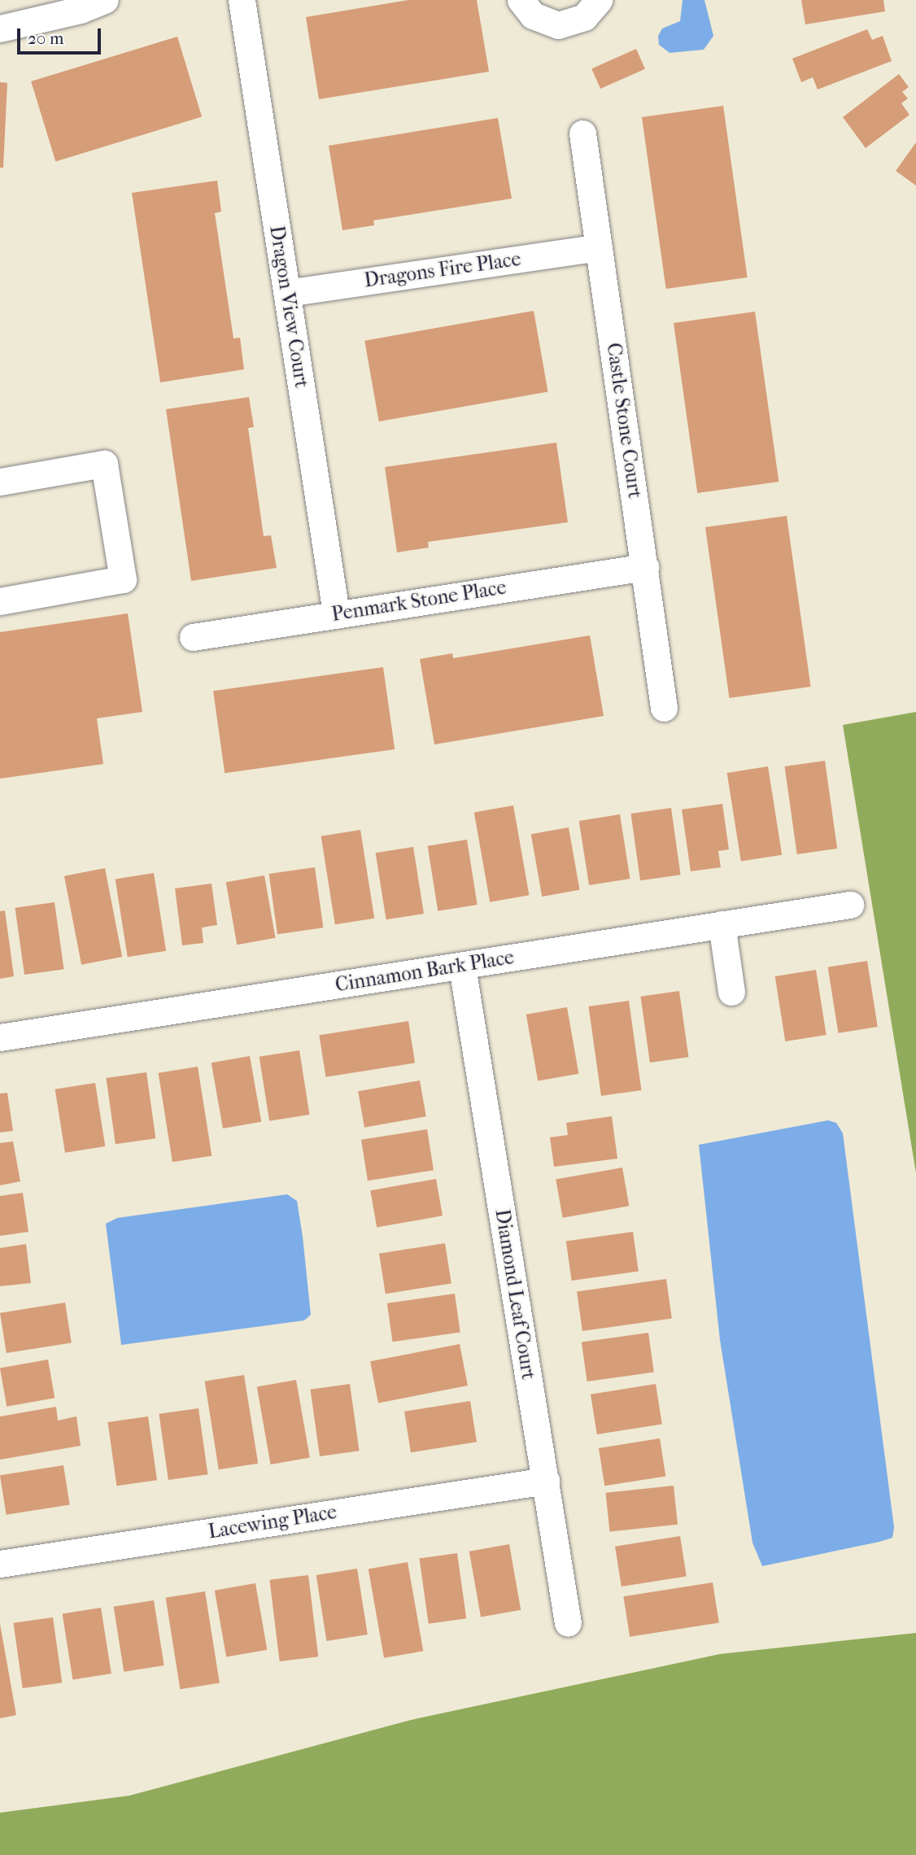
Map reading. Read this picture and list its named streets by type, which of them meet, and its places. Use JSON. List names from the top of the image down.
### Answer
{
  "streets": {
    "street": [
      "Dragons Fire Place",
      "Dragon View Court",
      "Castle Stone Court",
      "Penmark Stone Place",
      "Cinnamon Bark Place",
      "Diamond Leaf Court",
      "Lacewing Place"
    ]
  },
  "crossings": [
    ["Dragons Fire Place", "Dragon View Court"],
    ["Dragons Fire Place", "Castle Stone Court"],
    ["Dragon View Court", "Penmark Stone Place"],
    ["Castle Stone Court", "Penmark Stone Place"],
    ["Cinnamon Bark Place", "Diamond Leaf Court"],
    ["Diamond Leaf Court", "Lacewing Place"]
  ],
  "scale_bar": "20 m"
}
